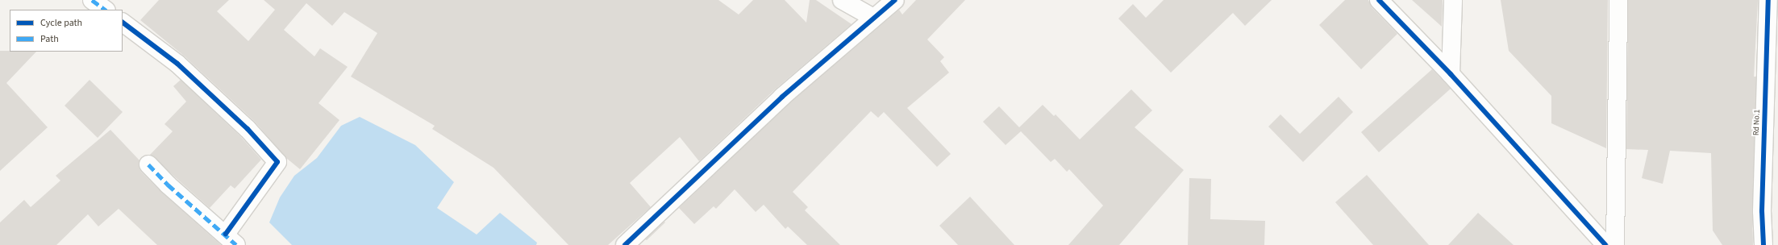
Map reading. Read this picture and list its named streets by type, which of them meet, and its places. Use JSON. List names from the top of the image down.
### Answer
{
  "streets": {
    "street": ["Rd No.1"]
  },
  "legend": ["Cycle path", "Path"]
}
